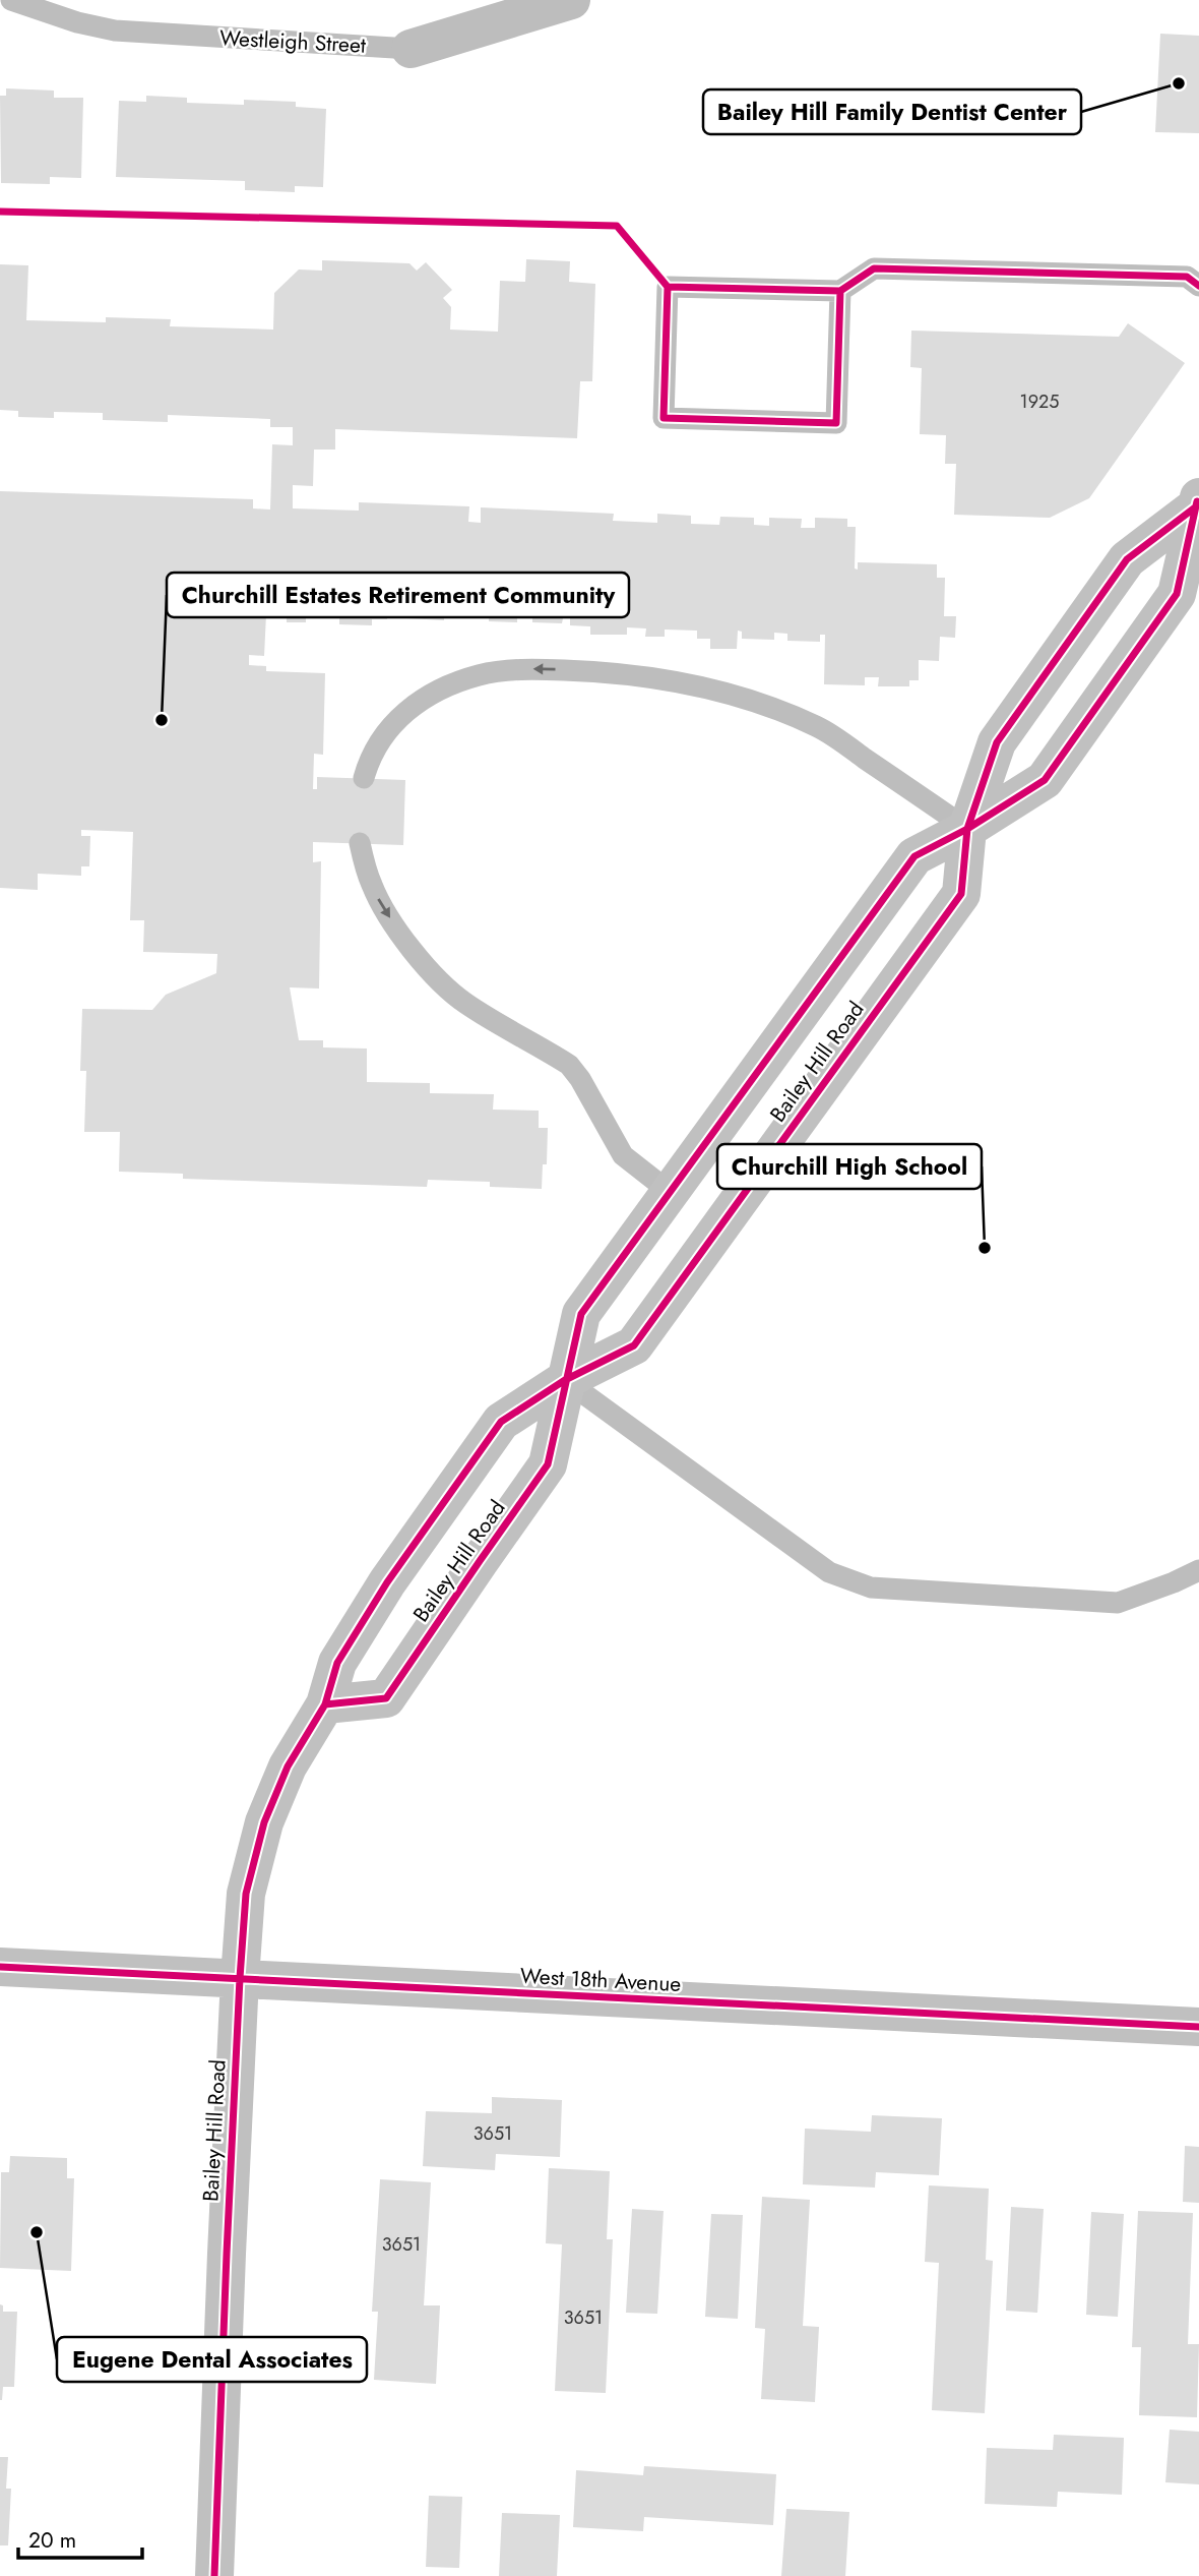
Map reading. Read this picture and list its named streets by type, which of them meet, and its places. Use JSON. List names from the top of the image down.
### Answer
{
  "streets": {
    "main road": ["Bailey Hill Road", "West 18th Avenue"],
    "street": ["Westleigh Street"]
  },
  "crossings": [
    ["Bailey Hill Road", "West 18th Avenue"]
  ],
  "places": [
    "Bailey Hill Family Dentist Center",
    "Churchill Estates Retirement Community",
    "Churchill High School",
    "Eugene Dental Associates"
  ],
  "house_numbers": [
    "1925",
    "3651",
    "3651",
    "3651"
  ],
  "scale_bar": "20 m"
}
